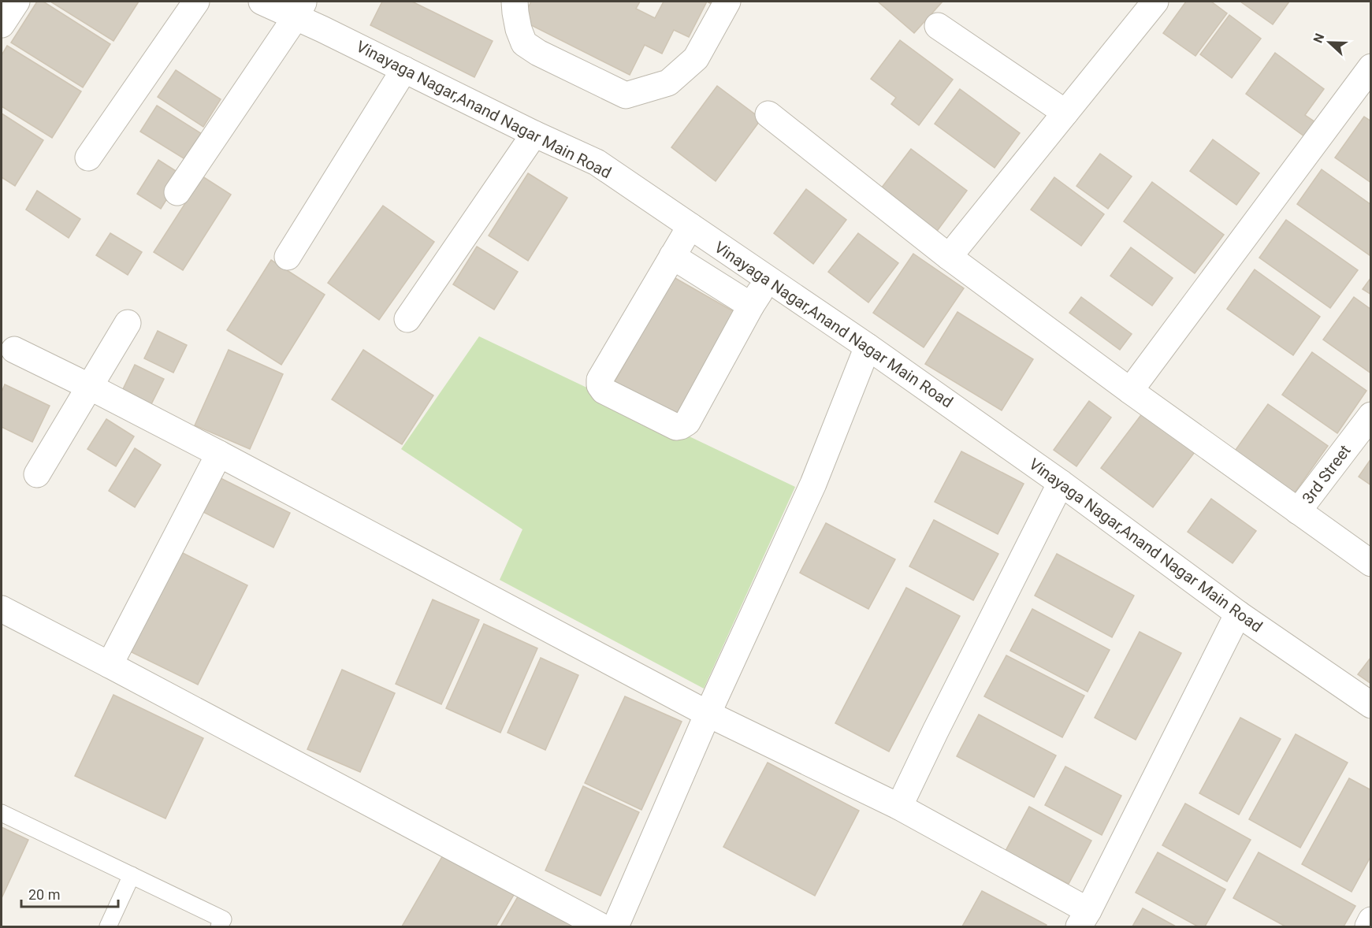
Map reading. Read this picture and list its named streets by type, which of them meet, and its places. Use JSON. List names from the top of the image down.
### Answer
{
  "streets": {
    "street": ["Vinayaga Nagar,Anand Nagar Main Road", "3rd Street"]
  },
  "scale_bar": "20 m",
  "north": "left"
}
